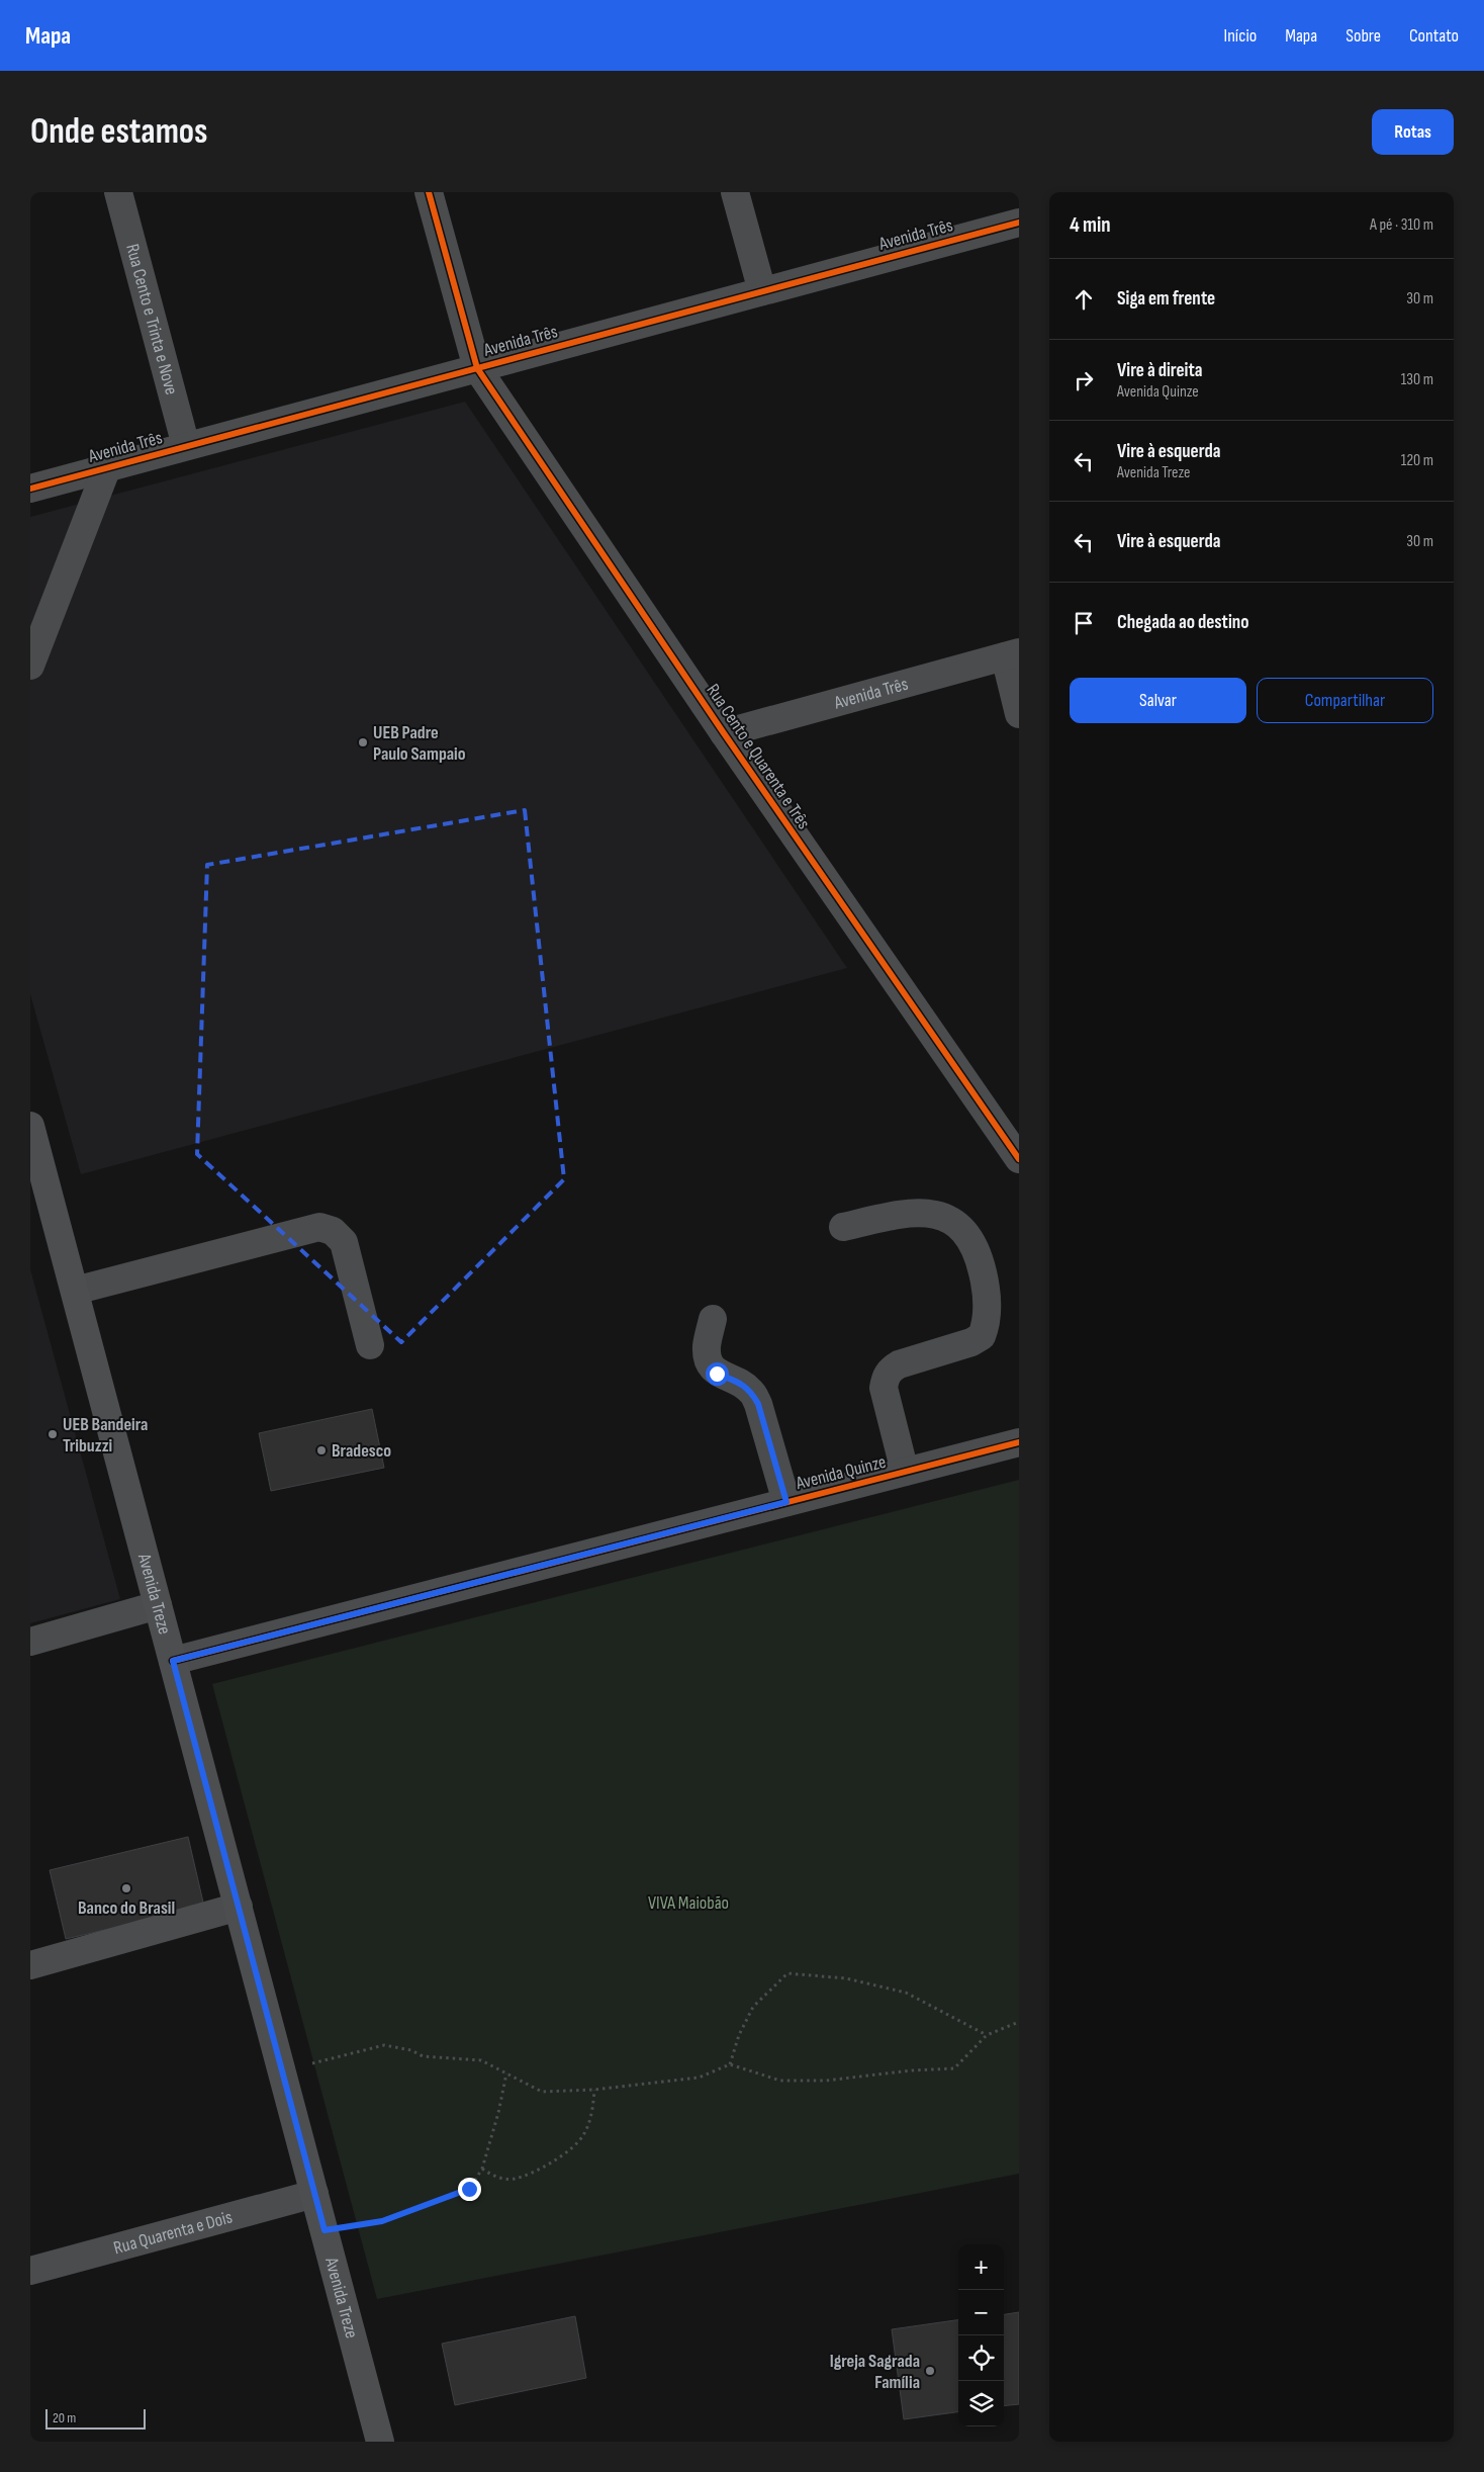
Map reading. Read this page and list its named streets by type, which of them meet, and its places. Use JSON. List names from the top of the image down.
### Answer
{
  "streets": {
    "main road": ["Avenida Treze"],
    "street": [
      "Avenida Três",
      "Rua Cento e Trinta e Nove",
      "Rua Cento e Quarenta e Três",
      "Avenida Quinze",
      "Rua Quarenta e Dois"
    ]
  },
  "crossings": [
    ["Avenida Três", "Rua Cento e Trinta e Nove"],
    ["Avenida Três", "Rua Cento e Quarenta e Três"],
    ["Avenida Quinze", "Avenida Treze"],
    ["Avenida Treze", "Rua Quarenta e Dois"]
  ],
  "parks": ["VIVA Maiobão"],
  "places": [
    "UEB Padre Paulo Sampaio",
    "UEB Bandeira Tribuzzi",
    "Bradesco",
    "Banco do Brasil",
    "Igreja Sagrada Família"
  ],
  "scale_bar": "20 m",
  "page": {
    "header": "Mapa",
    "nav": [
      "Início",
      "Mapa",
      "Sobre",
      "Contato"
    ],
    "buttons": [
      "Rotas",
      ["Salvar", "Compartilhar"]
    ],
    "title": "Onde estamos",
    "heading": ["4 min", "A pé · 310 m"],
    "list": [
      ["Siga em frente", "30 m"],
      ["Vire à direita", "Avenida Quinze", "130 m"],
      ["Vire à esquerda", "Avenida Treze", "120 m"],
      ["Vire à esquerda", "30 m"],
      "Chegada ao destino"
    ],
    "map_buttons": ["+", "−"],
    "scale": "20 m"
  }
}
